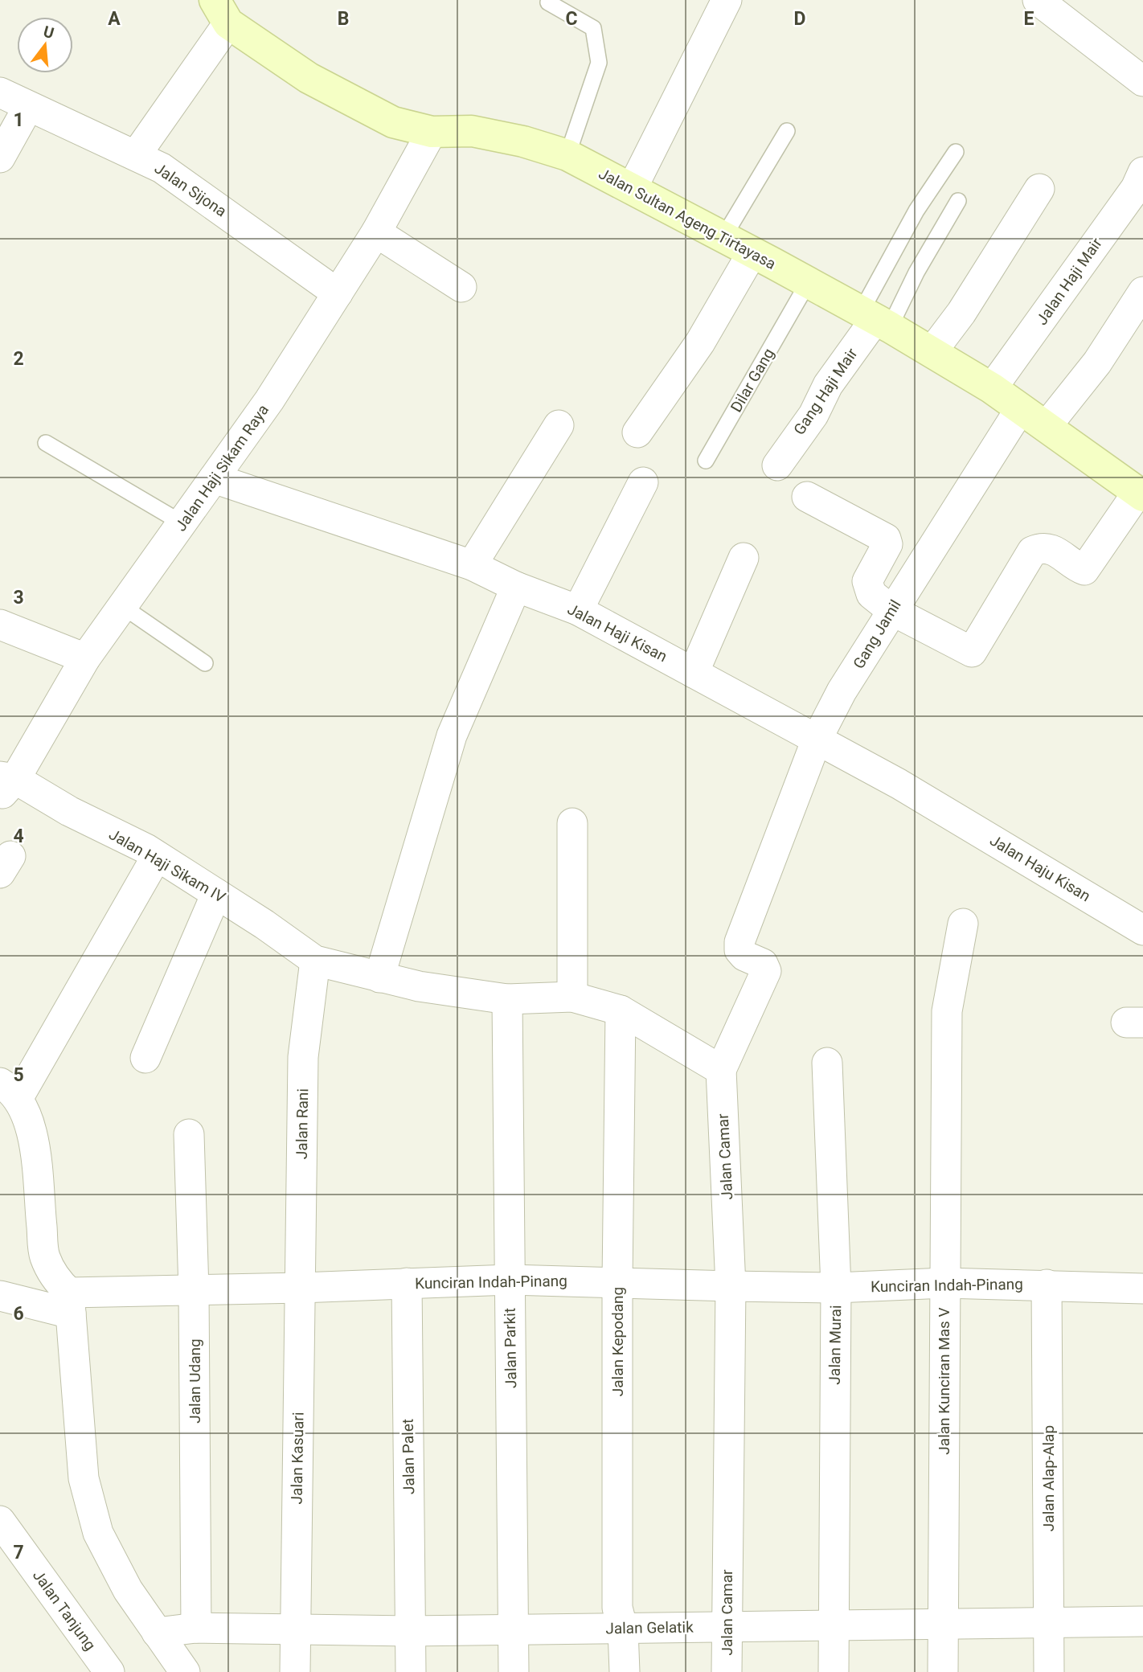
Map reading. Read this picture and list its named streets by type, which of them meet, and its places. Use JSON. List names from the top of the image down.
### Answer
{
  "streets": {
    "main road": ["Jalan Sultan Ageng Tirtayasa"],
    "street": [
      "Jalan Sijona",
      "Jalan Haji Mair",
      "Gang Haji Mair",
      "Jalan Haji Sikam Raya",
      "Jalan Haji Kisan",
      "Gang Jamil",
      "Jalan Haji Sikam IV",
      "Jalan Haju Kisan",
      "Jalan Rani",
      "Jalan Camar",
      "Kunciran Indah-Pinang",
      "Jalan Kepodang",
      "Jalan Murai",
      "Jalan Parkit",
      "Jalan Udang",
      "Jalan Kunciran Mas V",
      "Jalan Palet",
      "Jalan Kasuari",
      "Jalan Alap-Alap",
      "Jalan Tanjung",
      "Jalan Gelatik"
    ],
    "lane": ["Dilar Gang"]
  },
  "crossings": [
    ["Jalan Sijona", "Jalan Haji Sikam Raya"],
    ["Jalan Sultan Ageng Tirtayasa", "Jalan Haji Mair"],
    ["Jalan Sultan Ageng Tirtayasa", "Dilar Gang"],
    ["Jalan Sultan Ageng Tirtayasa", "Gang Haji Mair"],
    ["Jalan Sultan Ageng Tirtayasa", "Jalan Haji Sikam Raya"],
    ["Jalan Sultan Ageng Tirtayasa", "Gang Jamil"],
    ["Jalan Haji Sikam Raya", "Jalan Haji Kisan"],
    ["Jalan Haji Sikam Raya", "Jalan Haji Sikam IV"],
    ["Jalan Haji Kisan", "Gang Jamil"],
    ["Jalan Haji Kisan", "Jalan Haju Kisan"],
    ["Gang Jamil", "Jalan Camar"],
    ["Jalan Haji Sikam IV", "Jalan Rani"],
    ["Jalan Rani", "Kunciran Indah-Pinang"],
    ["Jalan Rani", "Jalan Kasuari"],
    ["Jalan Camar", "Kunciran Indah-Pinang"],
    ["Jalan Camar", "Jalan Gelatik"],
    ["Kunciran Indah-Pinang", "Jalan Kepodang"],
    ["Kunciran Indah-Pinang", "Jalan Murai"],
    ["Kunciran Indah-Pinang", "Jalan Parkit"],
    ["Kunciran Indah-Pinang", "Jalan Udang"],
    ["Kunciran Indah-Pinang", "Jalan Kunciran Mas V"],
    ["Kunciran Indah-Pinang", "Jalan Palet"],
    ["Kunciran Indah-Pinang", "Jalan Kasuari"],
    ["Kunciran Indah-Pinang", "Jalan Alap-Alap"],
    ["Jalan Kepodang", "Jalan Gelatik"],
    ["Jalan Murai", "Jalan Gelatik"],
    ["Jalan Parkit", "Jalan Gelatik"],
    ["Jalan Udang", "Jalan Gelatik"],
    ["Jalan Kunciran Mas V", "Jalan Gelatik"],
    ["Jalan Palet", "Jalan Gelatik"],
    ["Jalan Kasuari", "Jalan Gelatik"],
    ["Jalan Alap-Alap", "Jalan Gelatik"]
  ],
  "north": "top",
  "grid": {
    "columns": [
      "A",
      "B",
      "C",
      "D",
      "E"
    ],
    "rows": [
      "1",
      "2",
      "3",
      "4",
      "5",
      "6",
      "7"
    ]
  }
}
